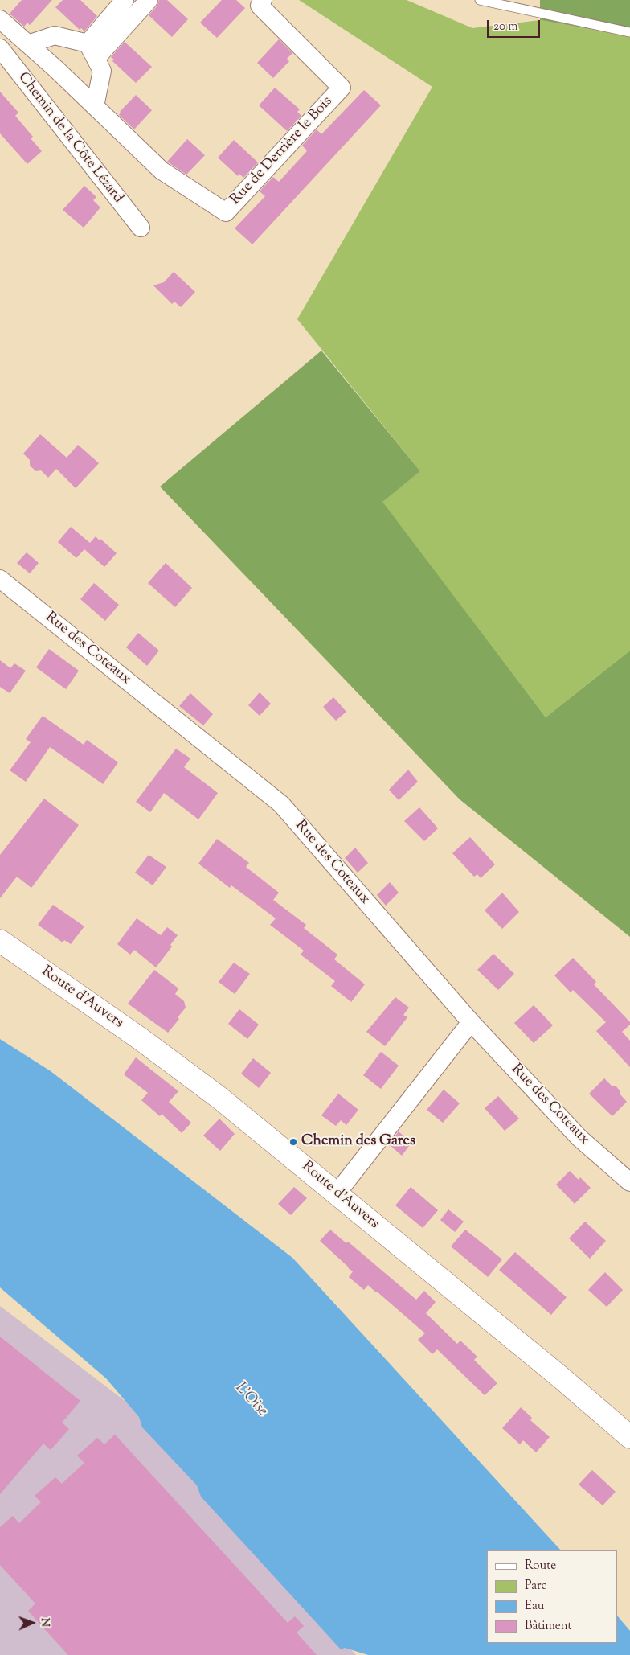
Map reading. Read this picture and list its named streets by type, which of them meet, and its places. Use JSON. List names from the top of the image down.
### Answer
{
  "streets": {
    "main road": ["Route d'Auvers"],
    "street": ["Chemin de la Côte Lézard", "Rue de Derrière le Bois", "Rue des Coteaux"]
  },
  "water": ["L'Oise"],
  "places": ["Chemin des Gares"],
  "legend": [
    "Route",
    "Parc",
    "Eau",
    "Bâtiment"
  ],
  "scale_bar": "20 m",
  "north": "right"
}
